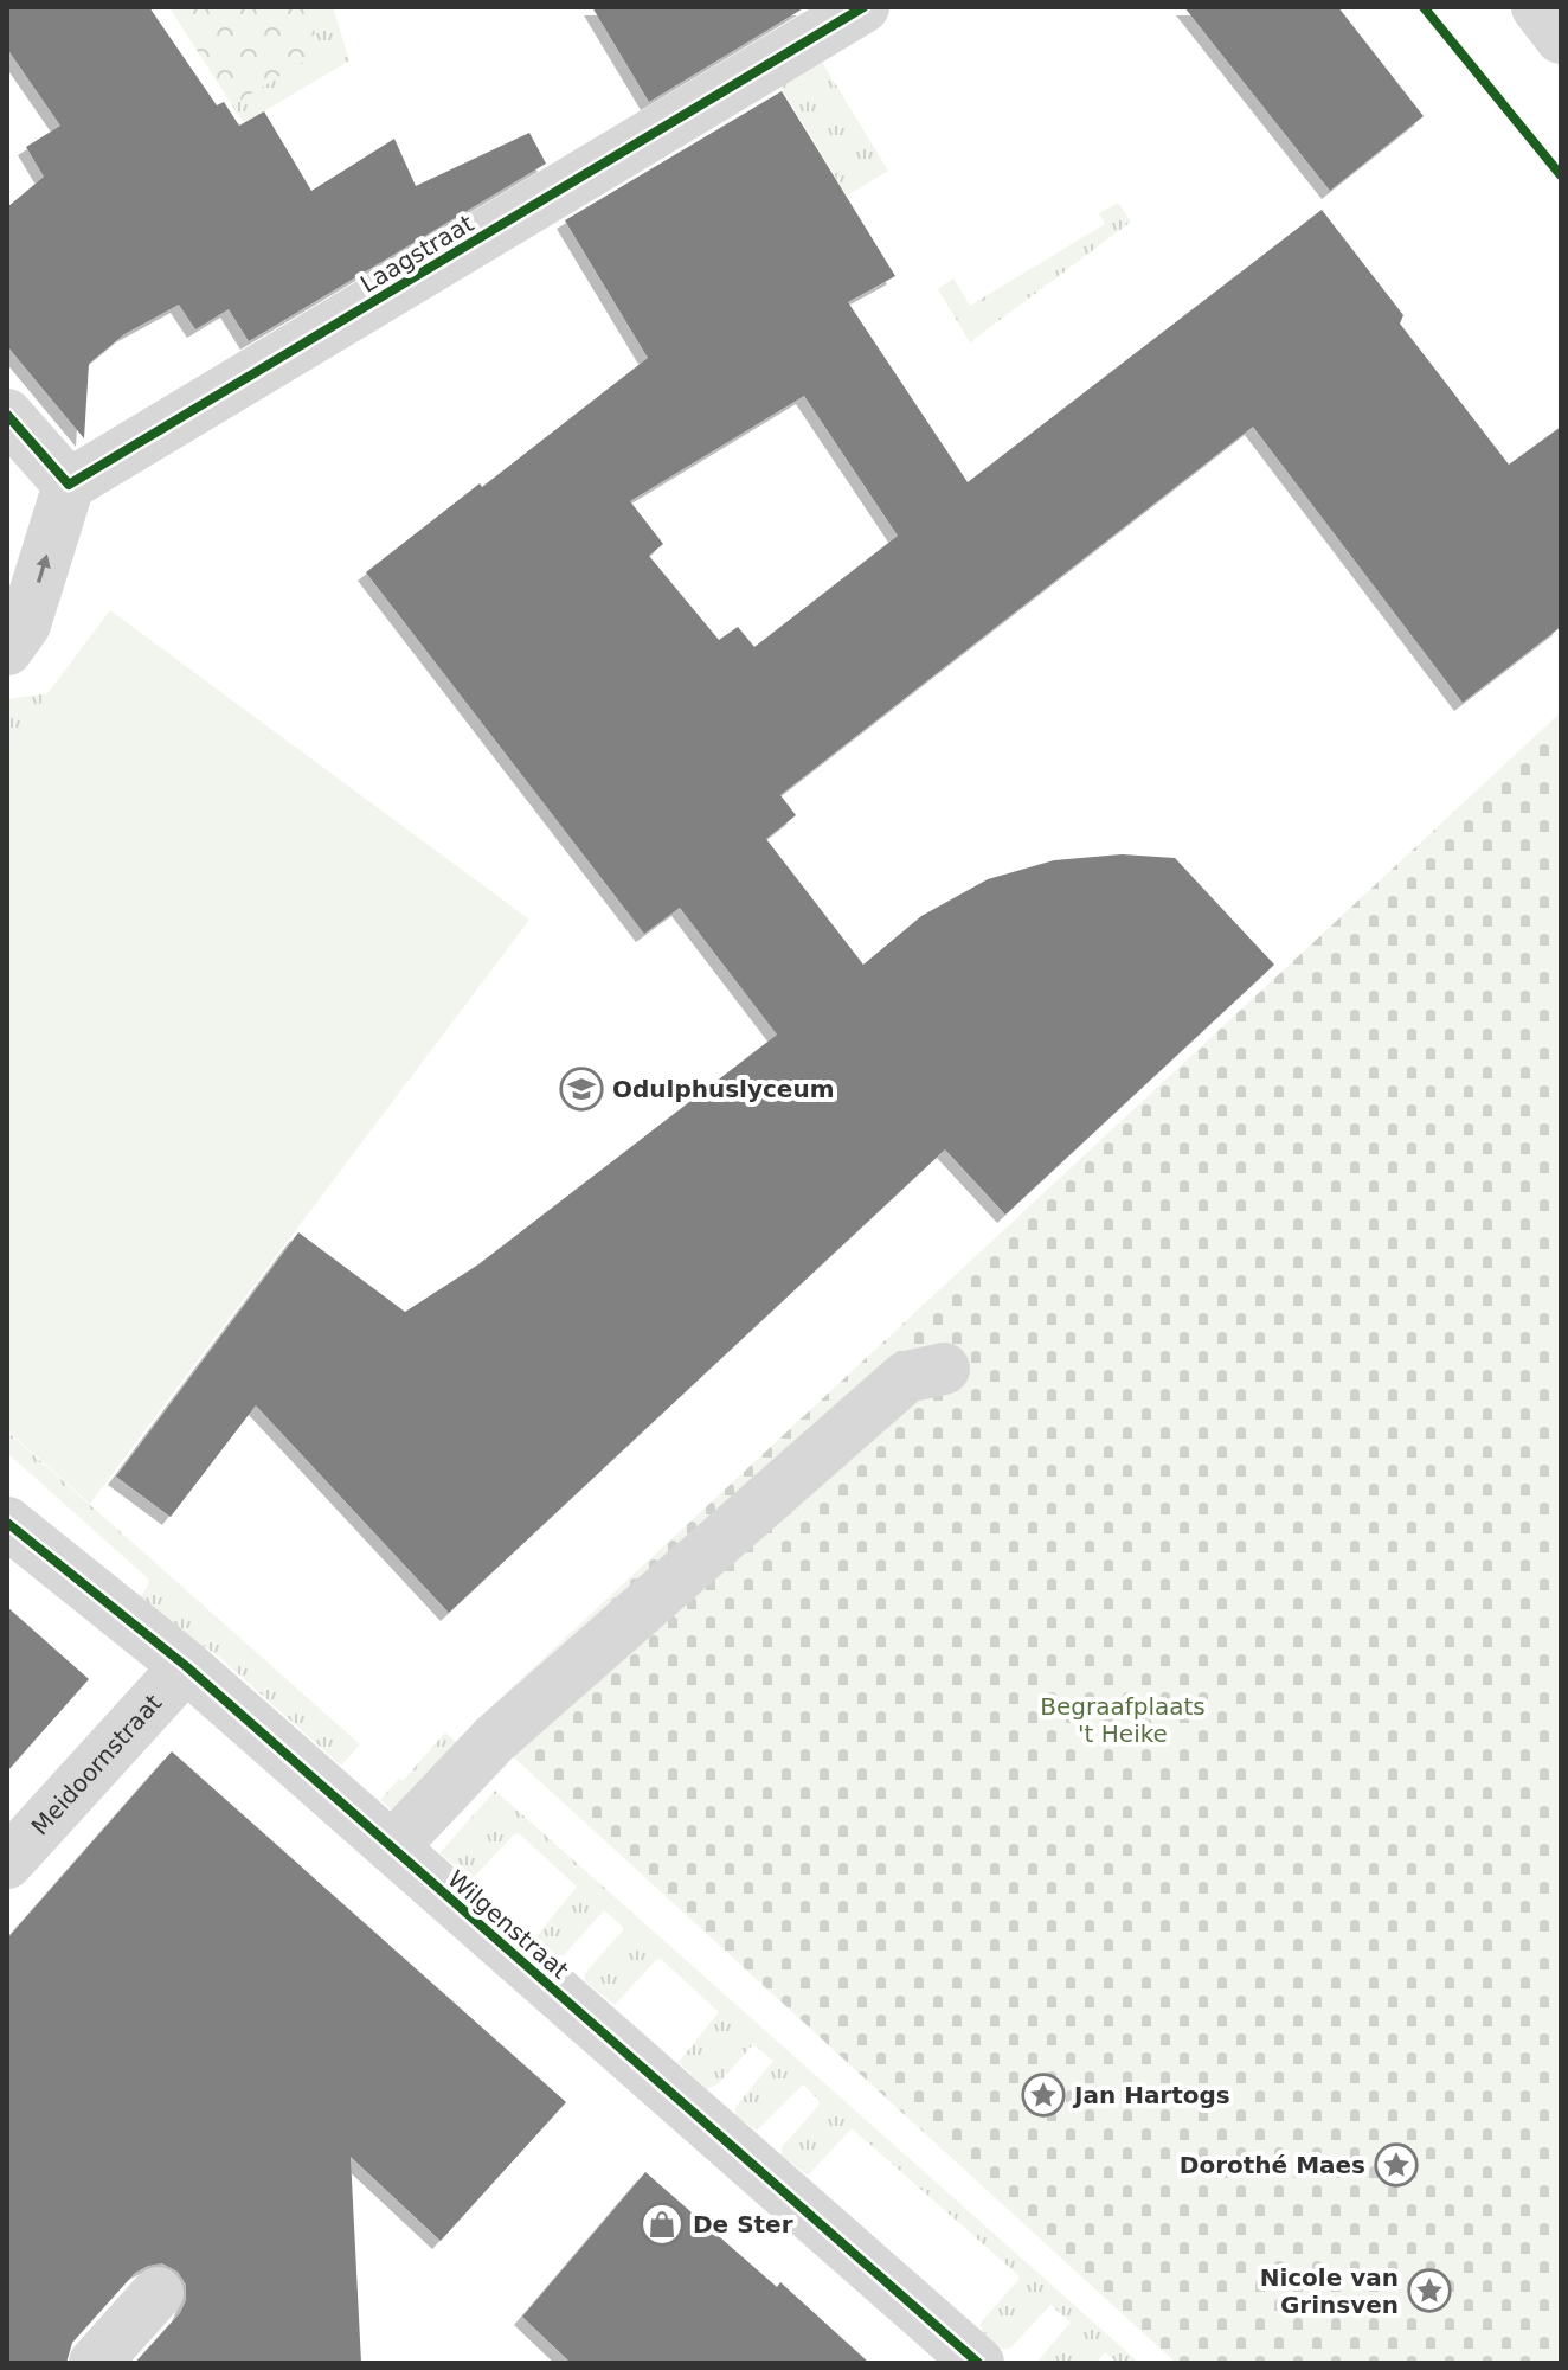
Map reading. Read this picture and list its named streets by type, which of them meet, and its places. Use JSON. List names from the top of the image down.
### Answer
{
  "streets": {
    "street": ["Laagstraat", "Meidoornstraat", "Wilgenstraat"]
  },
  "crossings": [
    ["Meidoornstraat", "Wilgenstraat"]
  ],
  "parks": ["Begraafplaats 't Heike"],
  "places": {
    "school or university": ["Odulphuslyceum"],
    "place": ["Jan Hartogs", "Dorothé Maes", "Nicole van Grinsven"],
    "shop": ["De Ster"]
  }
}
